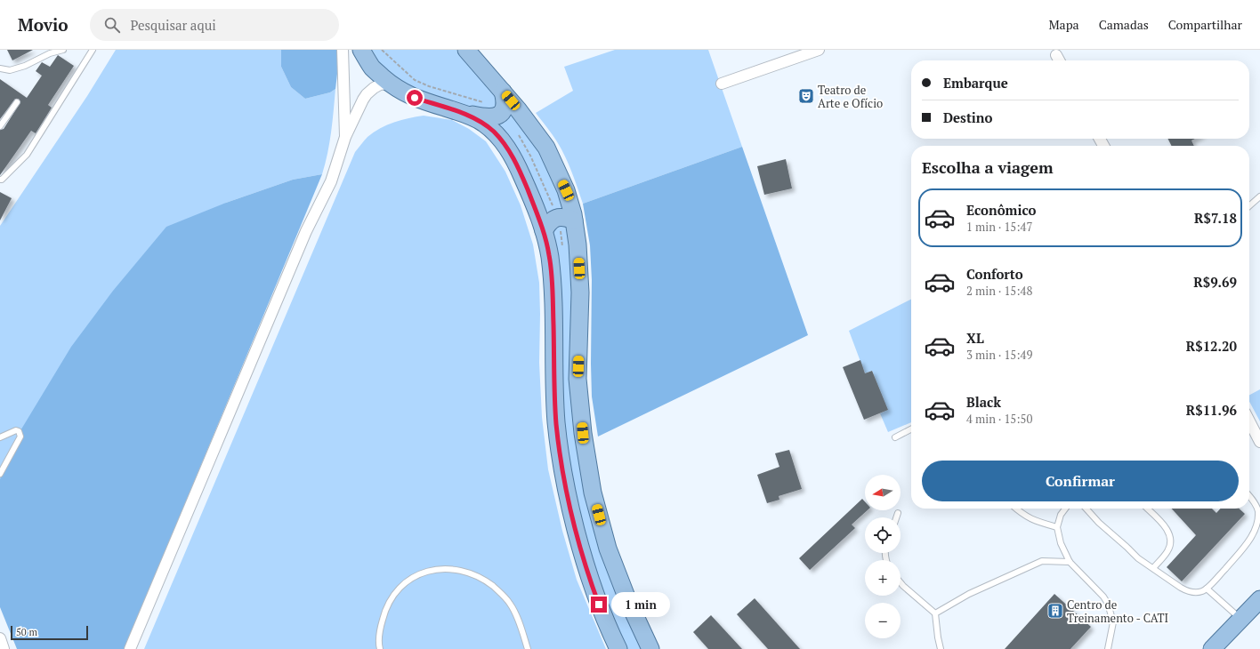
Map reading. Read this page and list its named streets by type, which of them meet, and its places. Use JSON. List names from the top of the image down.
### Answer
{
  "places": {
    "theatre": ["Teatro de Arte e Ofício"],
    "building": ["Centro de Treinamento - CATI"]
  },
  "scale_bar": "50 m",
  "north": "left",
  "page": {
    "header": "Movio",
    "search": "Pesquisar aqui",
    "nav": ["Mapa", "Camadas", "Compartilhar"],
    "banner": ["Embarque", "Destino"],
    "heading": "Escolha a viagem",
    "list": [
      {
        "name": "Econômico",
        "note": "1 min · 15:47",
        "value": "R$7.18"
      },
      {
        "name": "Conforto",
        "note": "2 min · 15:48",
        "value": "R$9.69"
      },
      {
        "name": "XL",
        "note": "3 min · 15:49",
        "value": "R$12.20"
      },
      {
        "name": "Black",
        "note": "4 min · 15:50",
        "value": "R$11.96"
      }
    ],
    "buttons": "Confirmar",
    "map_buttons": ["+", "−"],
    "bubble": "1 min",
    "scale": "50 m"
  }
}
